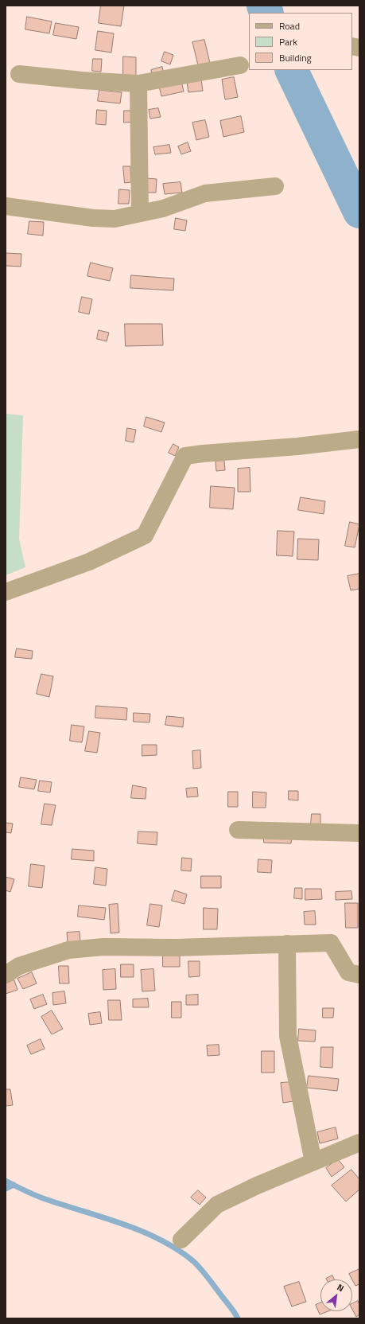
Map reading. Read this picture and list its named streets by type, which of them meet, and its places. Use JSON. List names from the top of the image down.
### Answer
{
  "legend": ["Road", "Park", "Building"],
  "north": "top right"
}
